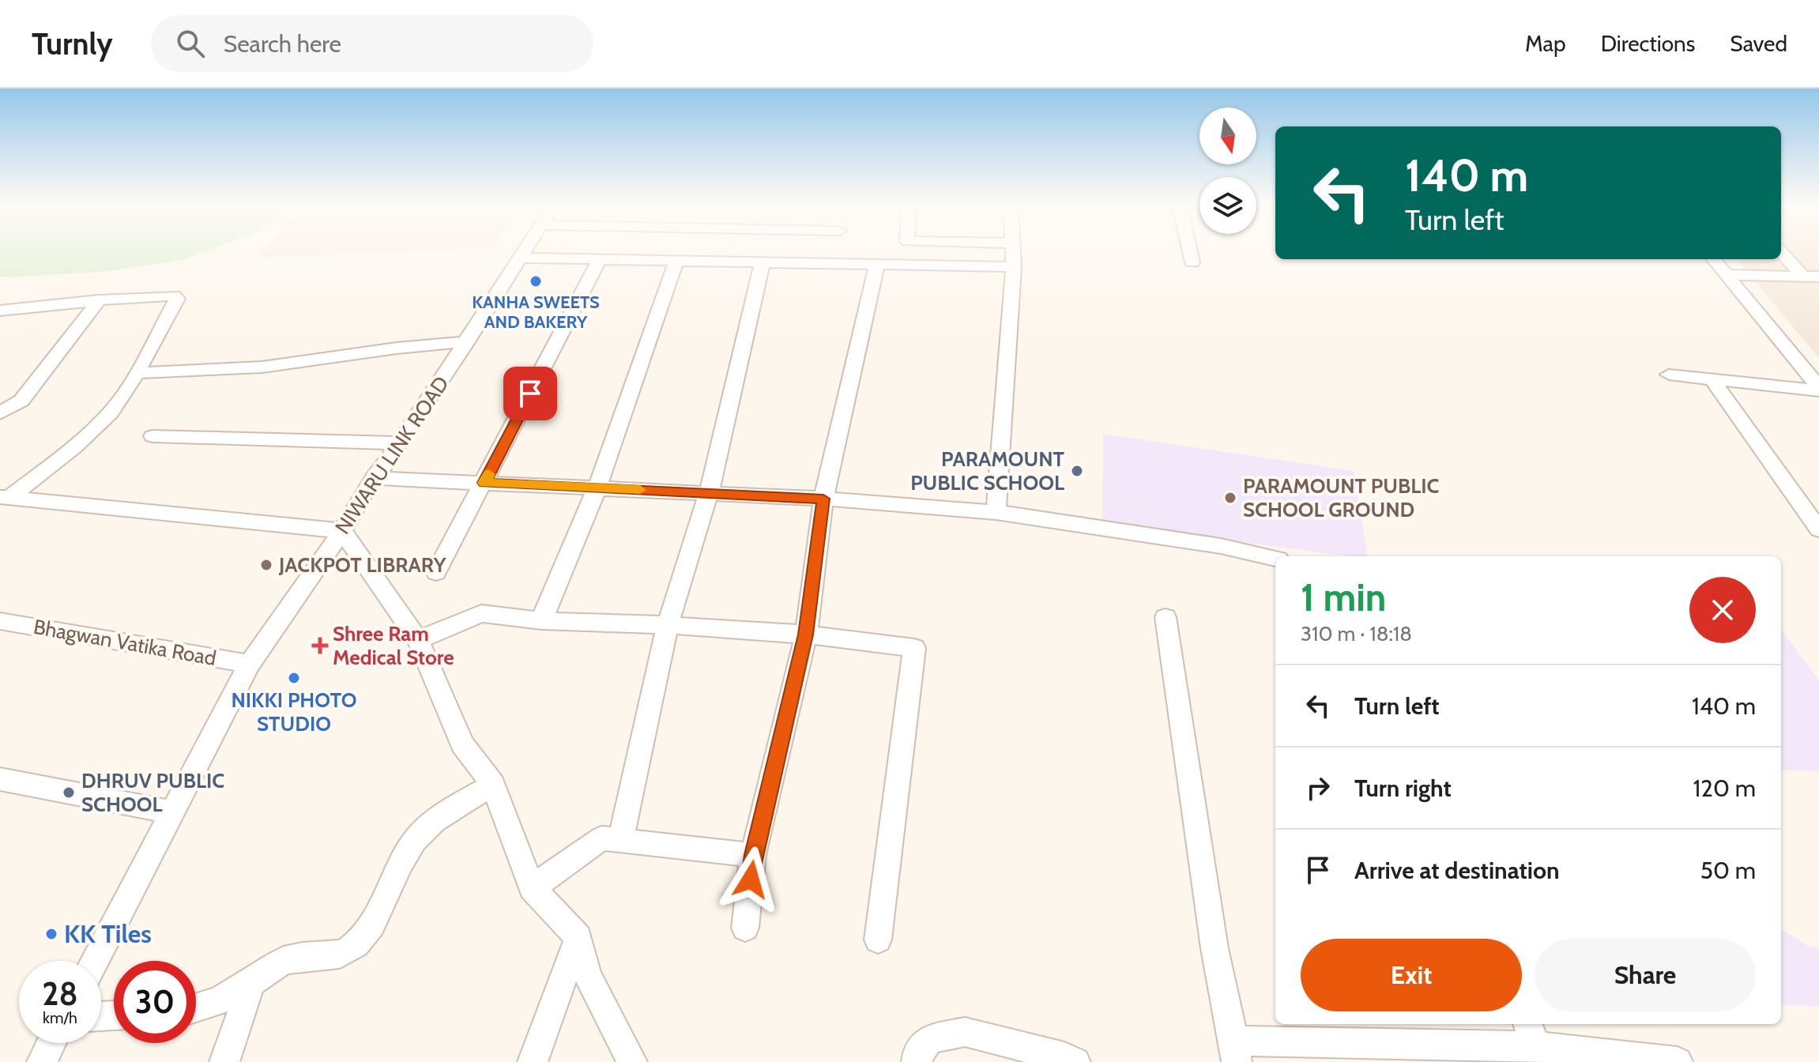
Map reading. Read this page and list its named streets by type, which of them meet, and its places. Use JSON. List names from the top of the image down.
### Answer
{
  "streets": {
    "street": ["NIWARU LINK ROAD", "Bhagwan Vatika Road"]
  },
  "crossings": [
    ["NIWARU LINK ROAD", "Bhagwan Vatika Road"]
  ],
  "places": {
    "other": [
      "KANHA SWEETS AND BAKERY",
      "PARAMOUNT PUBLIC SCHOOL",
      "PARAMOUNT PUBLIC SCHOOL GROUND",
      "JACKPOT LIBRARY",
      "NIKKI PHOTO STUDIO",
      "DHRUV PUBLIC SCHOOL",
      "KK Tiles"
    ],
    "health": ["Shree Ram Medical Store"]
  },
  "north": "bottom",
  "page": {
    "header": "Turnly",
    "search": "Search here",
    "nav": ["Map", "Directions", "Saved"],
    "turn": ["140 m", "Turn left"],
    "heading": ["1 min", "310 m · 18:18"],
    "list": [
      {
        "name": "Turn left",
        "value": "140 m"
      },
      {
        "name": "Turn right",
        "value": "120 m"
      },
      {
        "name": "Arrive at destination",
        "value": "50 m"
      }
    ],
    "buttons": ["Exit", "Share"],
    "speed": "28 km/h",
    "limit": "30"
  }
}
